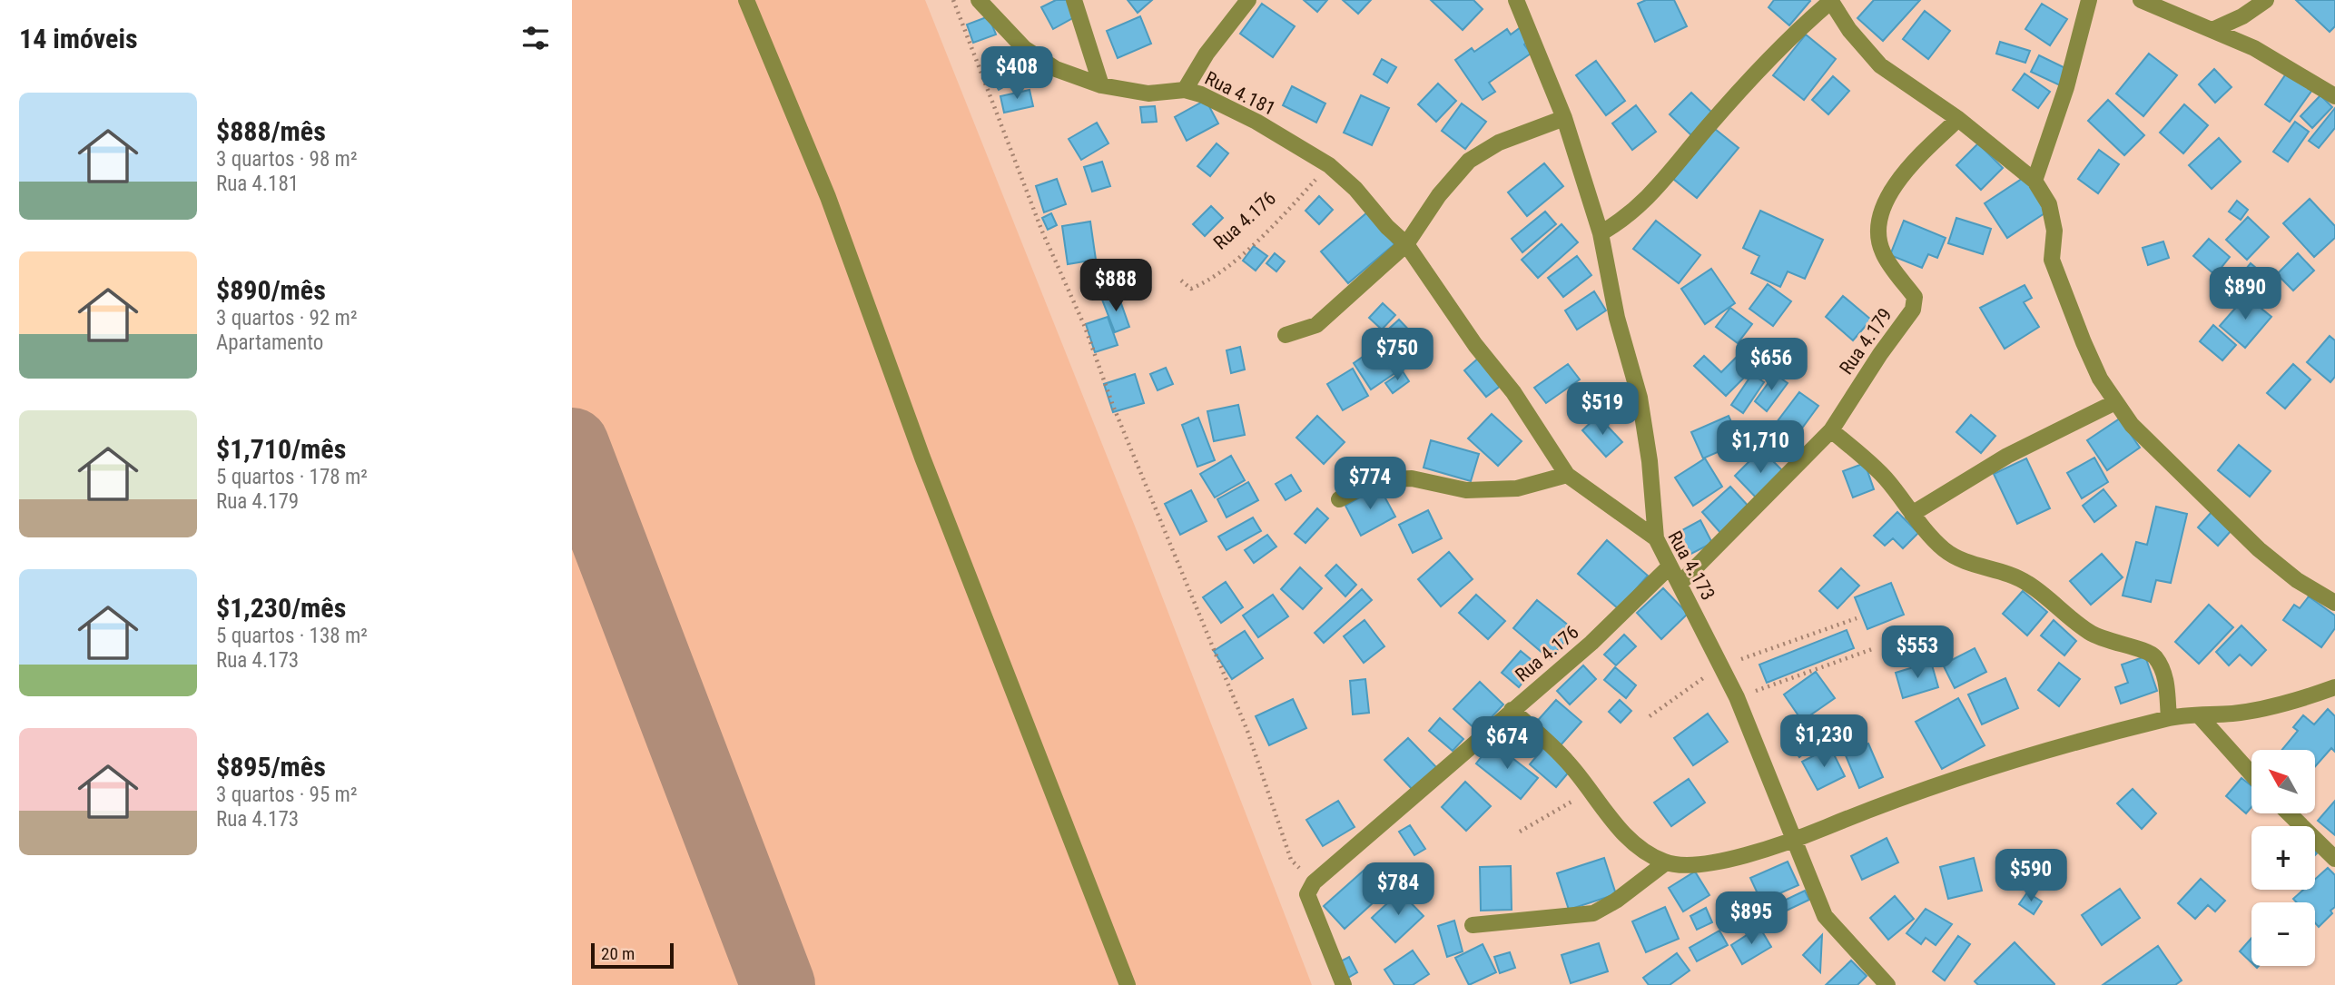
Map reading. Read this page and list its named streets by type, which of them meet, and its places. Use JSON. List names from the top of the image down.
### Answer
{
  "streets": {
    "street": [
      "Rua 4.181",
      "Rua 4.176",
      "Rua 4.179",
      "Rua 4.173"
    ]
  },
  "crossings": [
    ["Rua 4.181", "Rua 4.176"],
    ["Rua 4.181", "Rua 4.173"],
    ["Rua 4.176", "Rua 4.173"],
    ["Rua 4.179", "Rua 4.173"]
  ],
  "scale_bar": "20 m",
  "north": "top left",
  "page": {
    "heading": "14 imóveis",
    "price": [
      "$408",
      "$888",
      "$890",
      "$750",
      "$656",
      "$519",
      "$1,710",
      "$774",
      "$553",
      "$1,230",
      "$674",
      "$590",
      "$784",
      "$895"
    ],
    "list": [
      {
        "name": "$888/mês",
        "note": "3 quartos · 98 m² · Rua 4.181"
      },
      {
        "name": "$890/mês",
        "note": "3 quartos · 92 m² · Apartamento"
      },
      {
        "name": "$1,710/mês",
        "note": "5 quartos · 178 m² · Rua 4.179"
      },
      {
        "name": "$1,230/mês",
        "note": "5 quartos · 138 m² · Rua 4.173"
      },
      {
        "name": "$895/mês",
        "note": "3 quartos · 95 m² · Rua 4.173"
      }
    ],
    "map_buttons": ["+", "−"],
    "scale": "20 m"
  }
}
